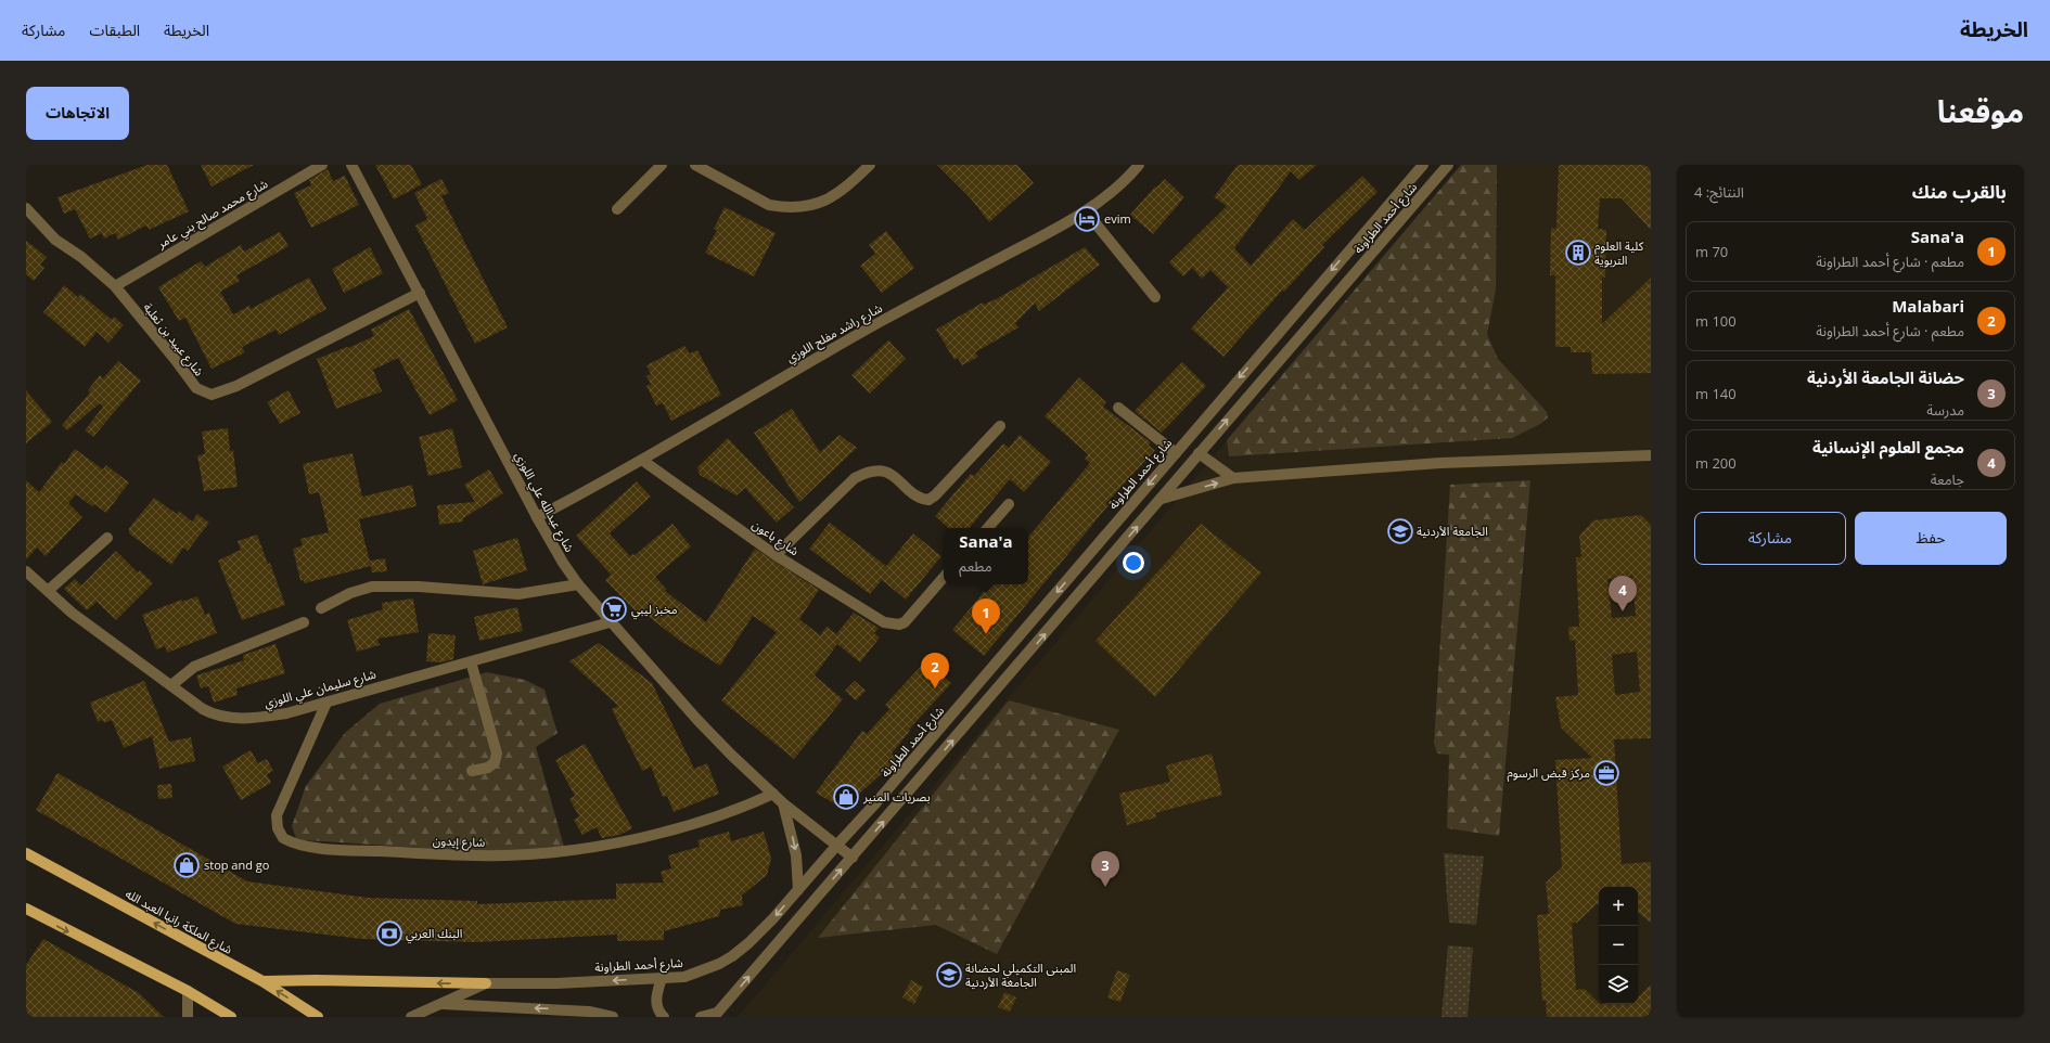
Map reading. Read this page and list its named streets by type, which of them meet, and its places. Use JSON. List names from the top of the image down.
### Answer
{
  "streets": {
    "main road": ["شارع الملكة رانيا العبد الله"],
    "street": [
      "شارع محمد صالح بني عامر",
      "شارع أحمد الطراونة",
      "شارع راشد مفلح اللوزي",
      "شارع عبيد بن ثعلبة",
      "شارع عبدالله علي اللوزي",
      "شارع باعون",
      "شارع سليمان علي اللوزي",
      "شارع إيدون"
    ]
  },
  "crossings": [
    ["شارع محمد صالح بني عامر", "شارع عبيد بن ثعلبة"],
    ["شارع أحمد الطراونة", "شارع عبدالله علي اللوزي"],
    ["شارع راشد مفلح اللوزي", "شارع عبدالله علي اللوزي"],
    ["شارع راشد مفلح اللوزي", "شارع باعون"],
    ["شارع عبيد بن ثعلبة", "شارع عبدالله علي اللوزي"],
    ["شارع عبدالله علي اللوزي", "شارع سليمان علي اللوزي"],
    ["شارع عبدالله علي اللوزي", "شارع إيدون"],
    ["شارع سليمان علي اللوزي", "شارع إيدون"]
  ],
  "places": {
    "hotel": ["evim"],
    "building": ["كلية العلوم التربوية"],
    "school or university": ["الجامعة الأردنية", "المبنى التكميلي لحضانة الجامغة الأردنية"],
    "supermarket": ["مخبز ليبي"],
    "office": ["مركز قبض الرسوم"],
    "shop": ["بصريات المنير", "stop and go"],
    "bank": ["البنك العربي"]
  },
  "page": {
    "header": "الخريطة",
    "nav": ["الخريطة", "الطبقات", "مشاركة"],
    "title": "موقعنا",
    "buttons": [
      "الاتجاهات",
      ["حفظ", "مشاركة"]
    ],
    "heading": ["بالقرب منك", "النتائج: 4"],
    "list": [
      {
        "mark": "1",
        "name": "Sana'a",
        "note": "مطعم · شارع أحمد الطراونة",
        "value": "70 m"
      },
      {
        "mark": "2",
        "name": "Malabari",
        "note": "مطعم · شارع أحمد الطراونة",
        "value": "100 m"
      },
      {
        "mark": "3",
        "name": "حضانة الجامعة الأردنية",
        "note": "مدرسة",
        "value": "140 m"
      },
      {
        "mark": "4",
        "name": "مجمع العلوم الإنسانية",
        "note": "جامعة",
        "value": "200 m"
      }
    ],
    "popup": ["Sana'a", "مطعم"],
    "pins": [
      "4",
      "1",
      "2",
      "3"
    ],
    "map_buttons": ["+", "−"]
  }
}
